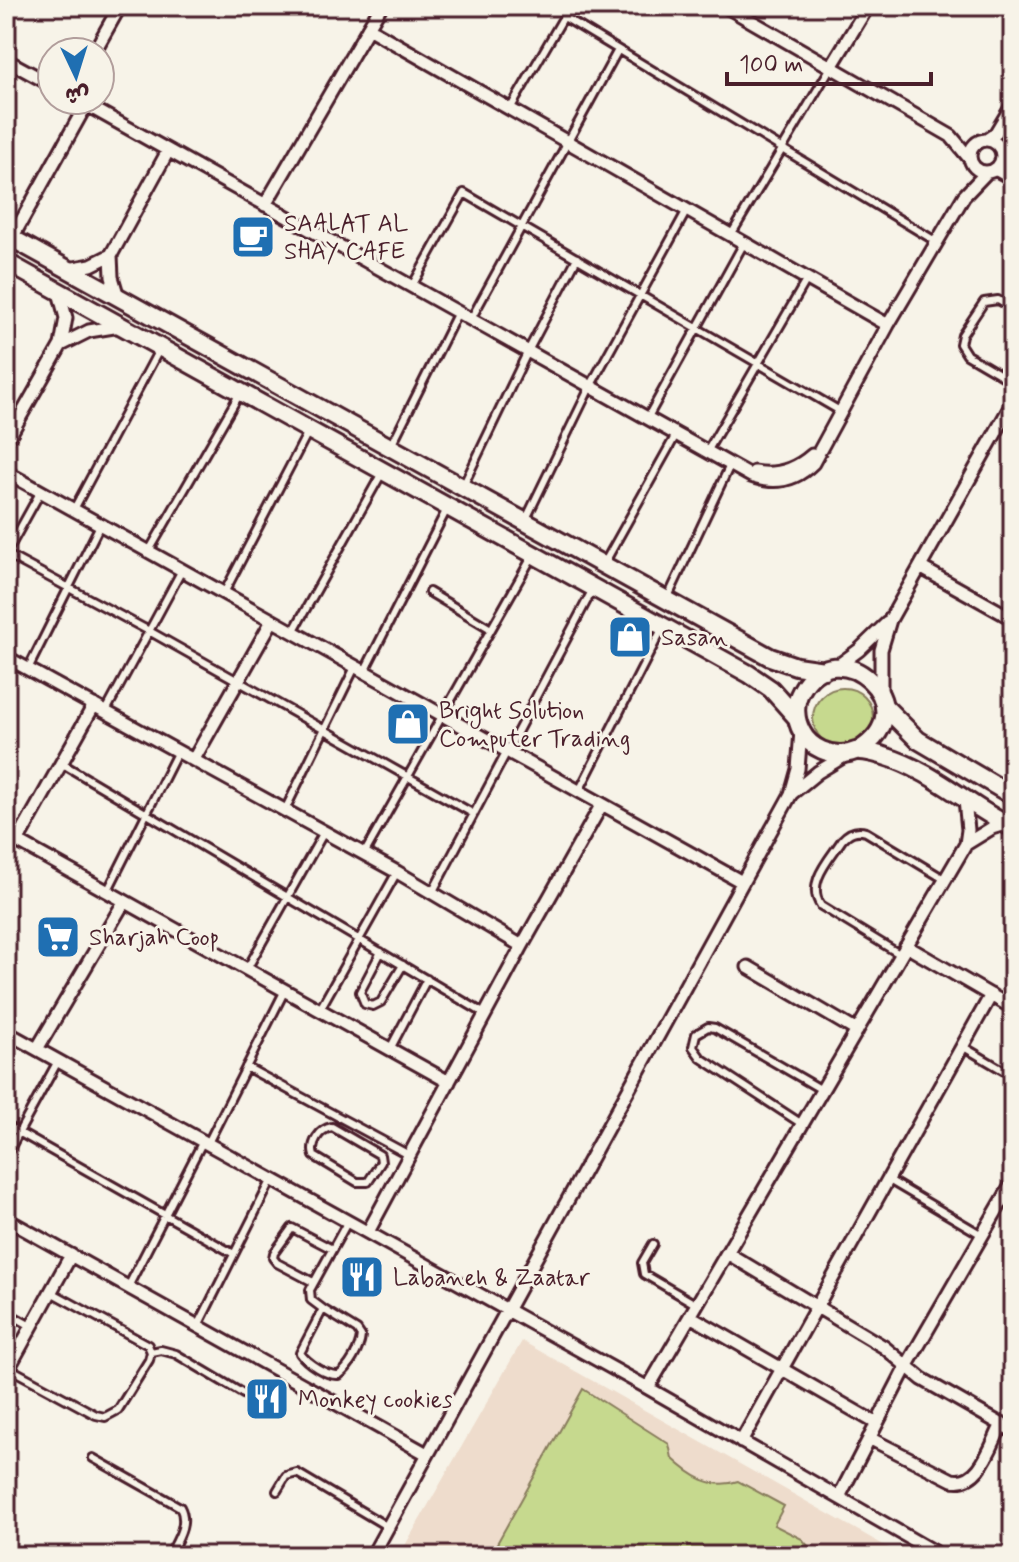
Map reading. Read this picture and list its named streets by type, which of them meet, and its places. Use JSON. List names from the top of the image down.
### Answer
{
  "places": {
    "cafe": ["SAALAT AL SHAY CAFE"],
    "shop": ["Sasan", "Bright Solution Computer Trading"],
    "supermarket": ["Sharjah Coop"],
    "restaurant": ["Labaneh & Zaatar", "Monkey cookies"]
  },
  "scale_bar": "100 m",
  "north": "bottom"
}
